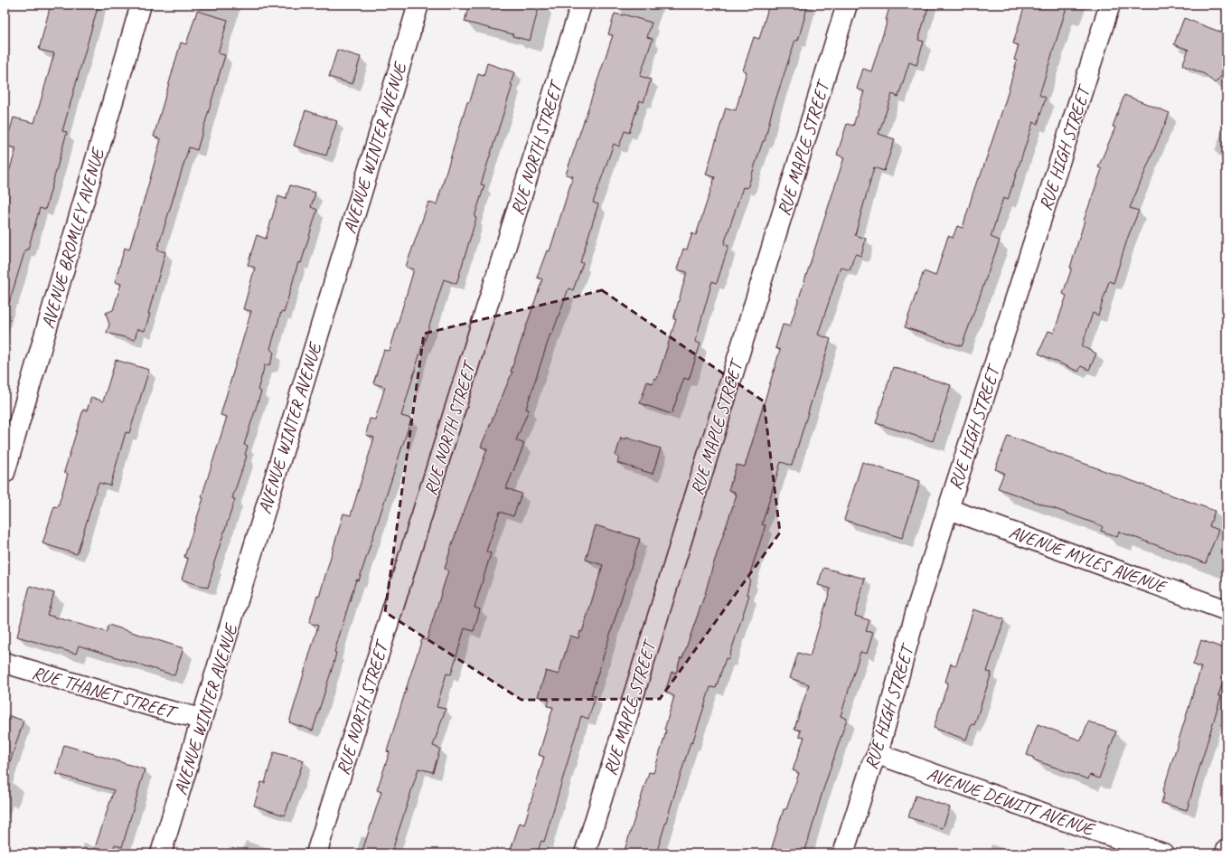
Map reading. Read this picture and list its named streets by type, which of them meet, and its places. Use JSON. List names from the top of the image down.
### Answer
{
  "streets": {
    "street": [
      "AVENUE WINTER AVENUE",
      "RUE NORTH STREET",
      "RUE MAPLE STREET",
      "RUE HIGH STREET",
      "AVENUE BROMLEY AVENUE",
      "AVENUE MYLES AVENUE",
      "RUE THANET STREET",
      "AVENUE DEWITT AVENUE"
    ]
  },
  "crossings": [
    ["AVENUE WINTER AVENUE", "RUE THANET STREET"],
    ["RUE HIGH STREET", "AVENUE MYLES AVENUE"],
    ["RUE HIGH STREET", "AVENUE DEWITT AVENUE"]
  ]
}
